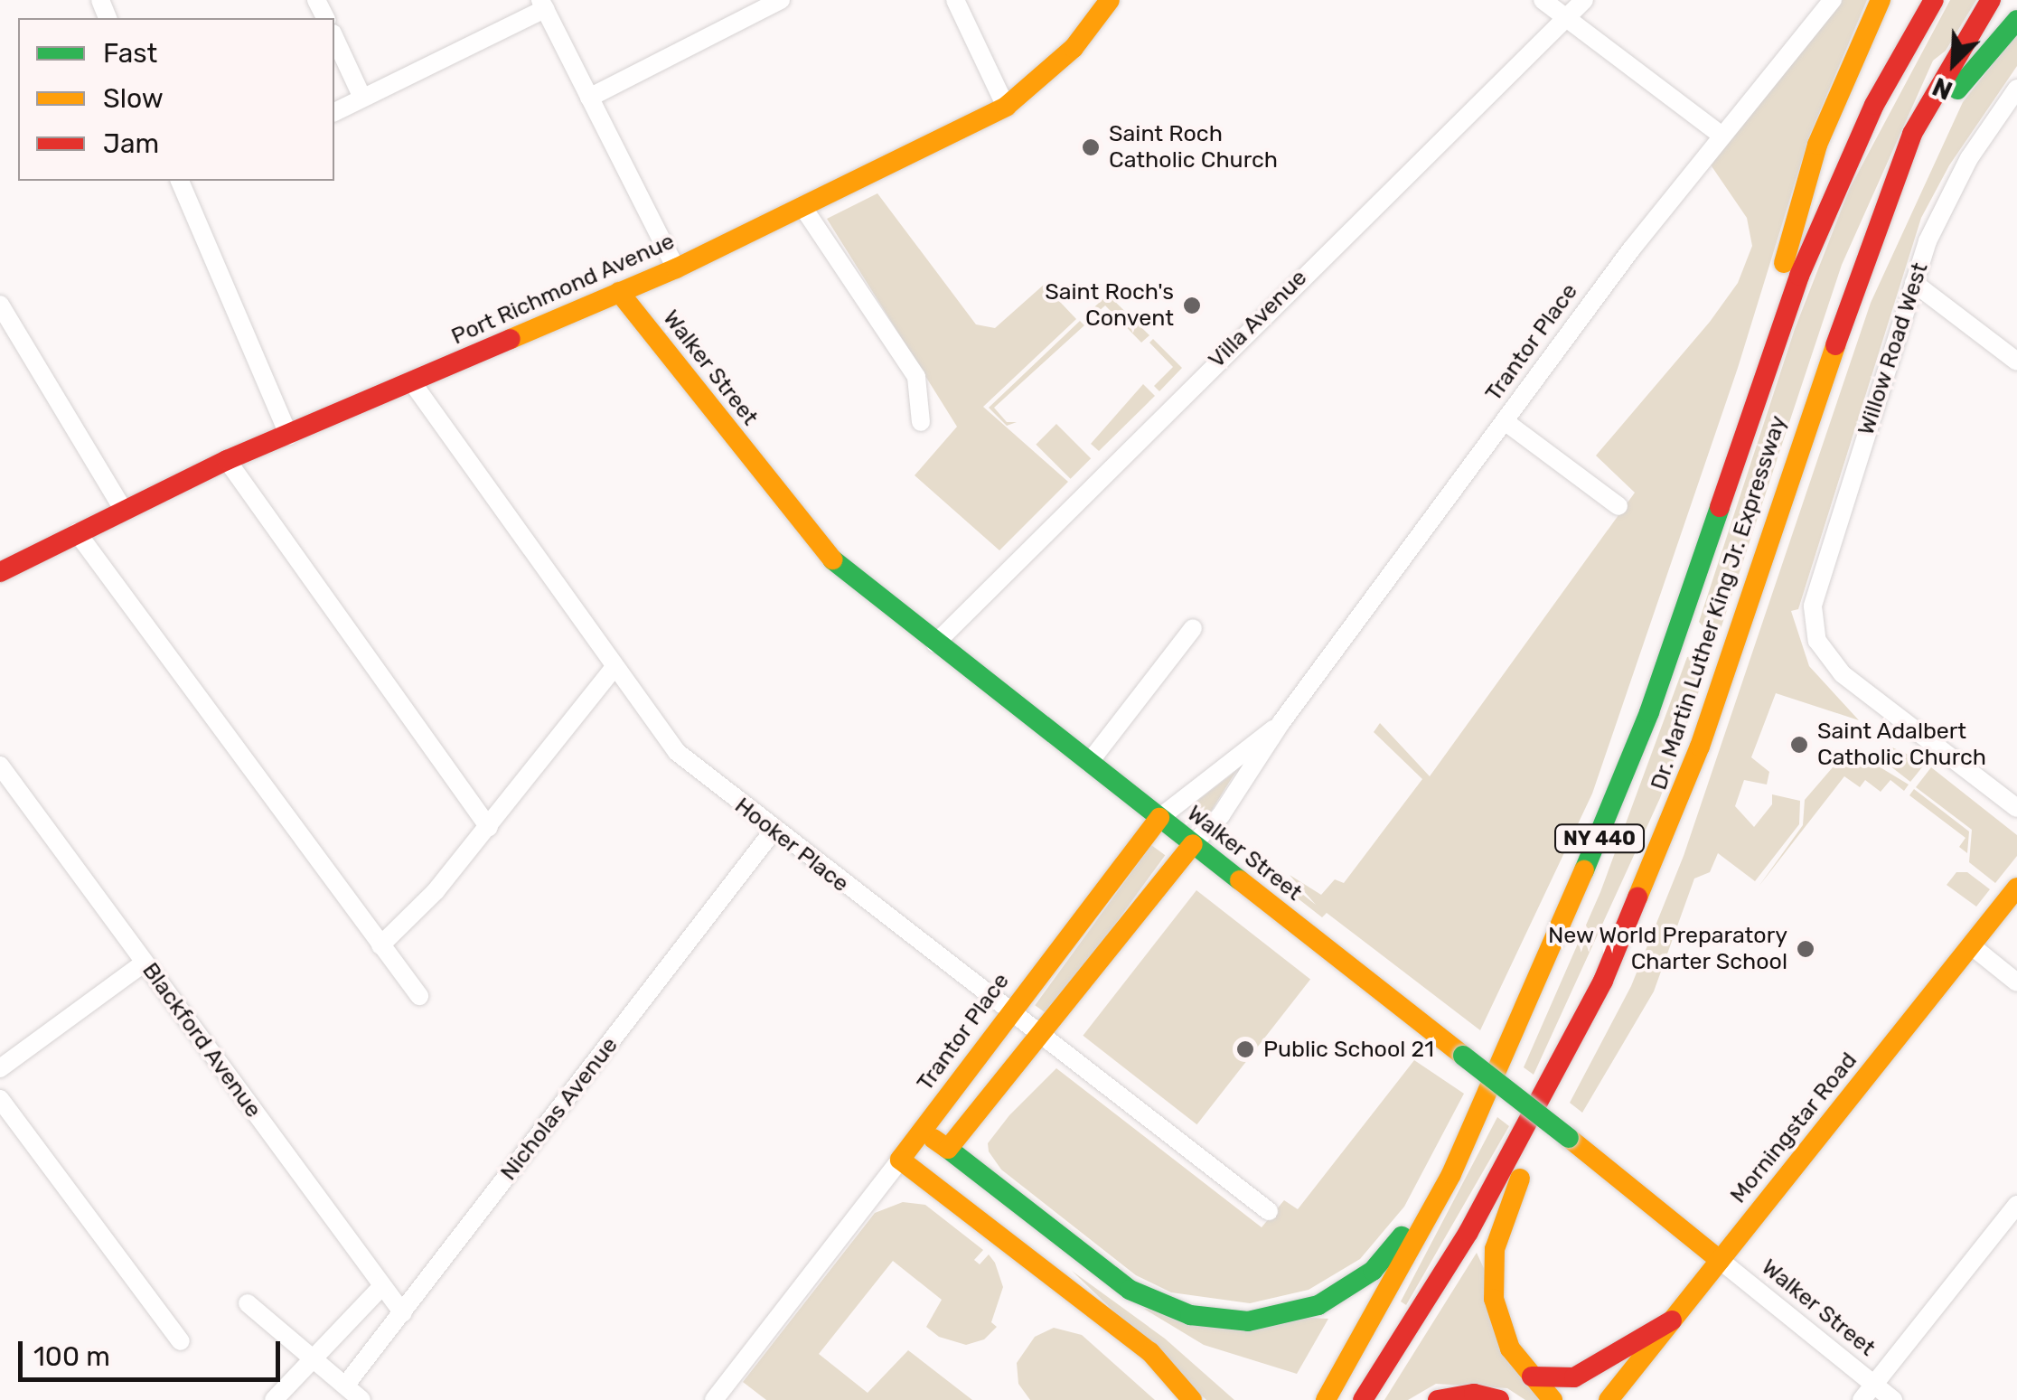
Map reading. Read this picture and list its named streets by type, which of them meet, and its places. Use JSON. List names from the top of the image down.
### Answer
{
  "streets": {
    "main road": [
      "Port Richmond Avenue",
      "Trantor Place",
      "Walker Street",
      "Dr. Martin Luther King Jr. Expressway",
      "NY 440",
      "Morningstar Road"
    ],
    "street": [
      "Villa Avenue",
      "Willow Road West",
      "Hooker Place",
      "Blackford Avenue",
      "Nicholas Avenue"
    ]
  },
  "crossings": [
    ["Port Richmond Avenue", "Walker Street"],
    ["Port Richmond Avenue", "Hooker Place"],
    ["Villa Avenue", "Walker Street"],
    ["Trantor Place", "Walker Street"],
    ["Trantor Place", "Hooker Place"],
    ["Walker Street", "Morningstar Road"],
    ["Hooker Place", "Nicholas Avenue"],
    ["Blackford Avenue", "Nicholas Avenue"]
  ],
  "places": [
    "Saint Roch Catholic Church",
    "Saint Roch's Convent",
    "Saint Adalbert Catholic Church",
    "New World Preparatory Charter School",
    "Public School 21"
  ],
  "legend": ["Fast", "Slow", "Jam"],
  "scale_bar": "100 m",
  "north": "bottom left"
}
